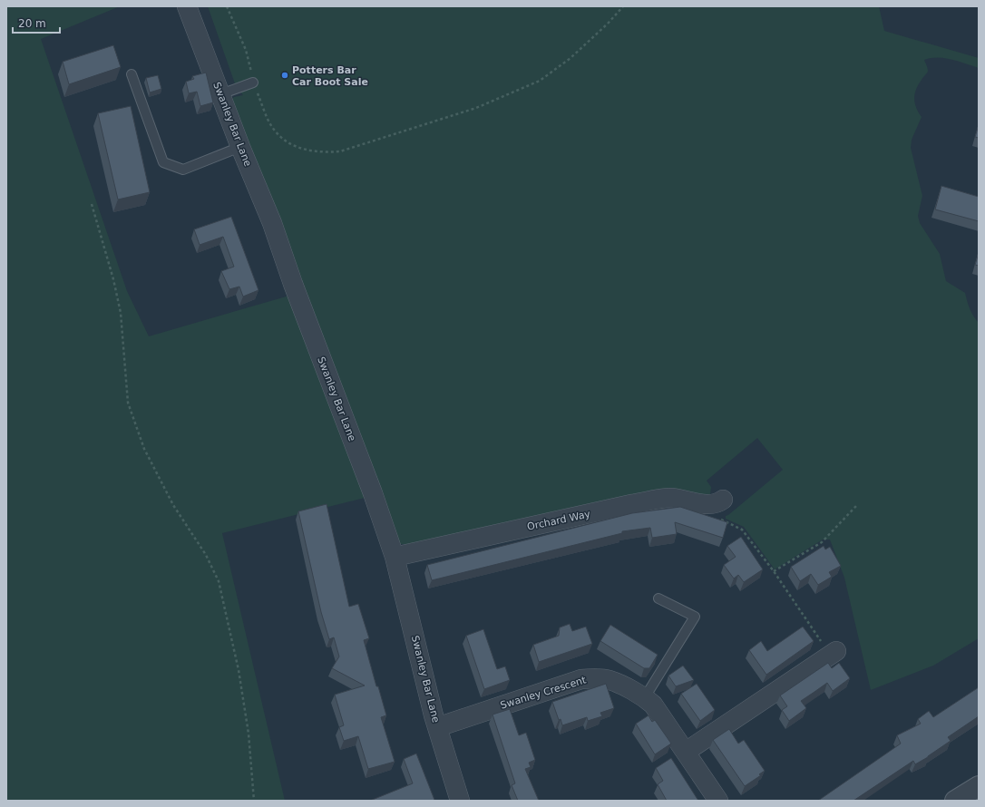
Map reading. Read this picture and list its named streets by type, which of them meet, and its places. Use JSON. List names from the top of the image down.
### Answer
{
  "streets": {
    "street": ["Swanley Bar Lane", "Orchard Way", "Swanley Crescent"]
  },
  "crossings": [
    ["Swanley Bar Lane", "Orchard Way"],
    ["Swanley Bar Lane", "Swanley Crescent"]
  ],
  "places": ["Potters Bar Car Boot Sale"],
  "scale_bar": "20 m"
}
